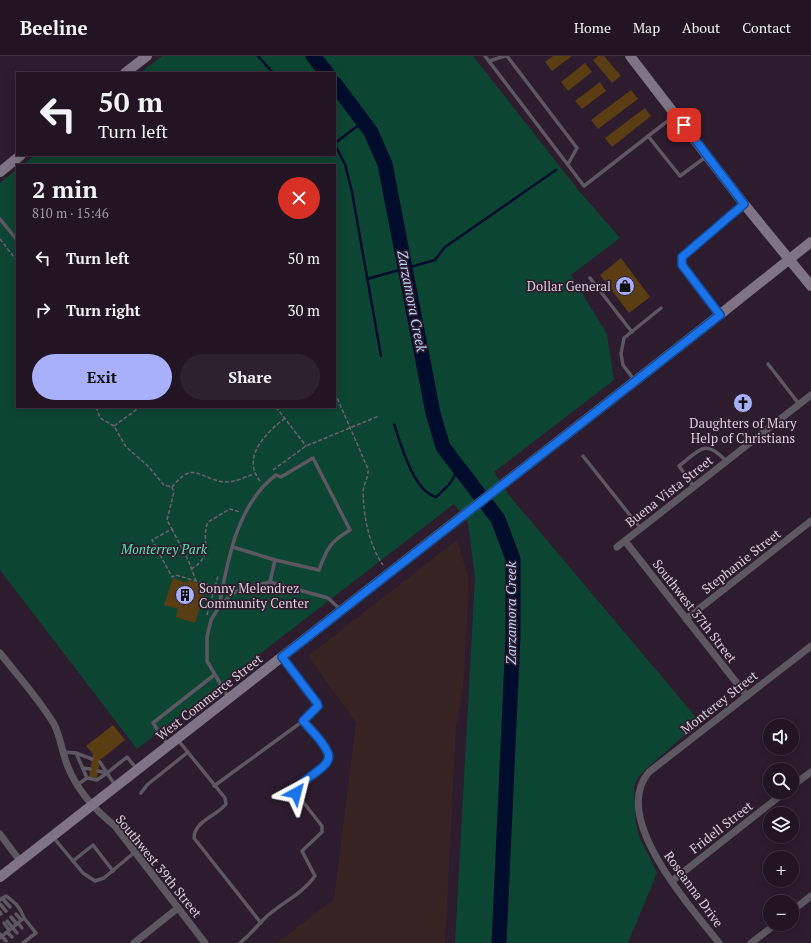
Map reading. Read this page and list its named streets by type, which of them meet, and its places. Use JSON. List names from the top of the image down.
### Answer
{
  "streets": {
    "main road": ["West Commerce Street"],
    "street": [
      "Buena Vista Street",
      "Stephanie Street",
      "Southwest 37th Street",
      "Monterey Street",
      "Fridell Street",
      "Southwest 39th Street",
      "Roseanna Drive"
    ]
  },
  "crossings": [
    ["Buena Vista Street", "Southwest 37th Street"],
    ["Stephanie Street", "Southwest 37th Street"],
    ["Southwest 37th Street", "Monterey Street"],
    ["West Commerce Street", "Southwest 39th Street"],
    ["Monterey Street", "Roseanna Drive"],
    ["Fridell Street", "Roseanna Drive"]
  ],
  "water": ["Zarzamora Creek"],
  "parks": ["Monterrey Park"],
  "places": {
    "shop": ["Dollar General"],
    "church": ["Daughters of Mary Help of Christians"],
    "building": ["Sonny Melendrez Community Center"]
  },
  "page": {
    "header": "Beeline",
    "nav": [
      "Home",
      "Map",
      "About",
      "Contact"
    ],
    "turn": ["50 m", "Turn left"],
    "heading": ["2 min", "810 m · 15:46"],
    "list": [
      {
        "name": "Turn left",
        "value": "50 m"
      },
      {
        "name": "Turn right",
        "value": "30 m"
      }
    ],
    "buttons": ["Exit", "Share"],
    "map_buttons": ["+", "−"]
  }
}
